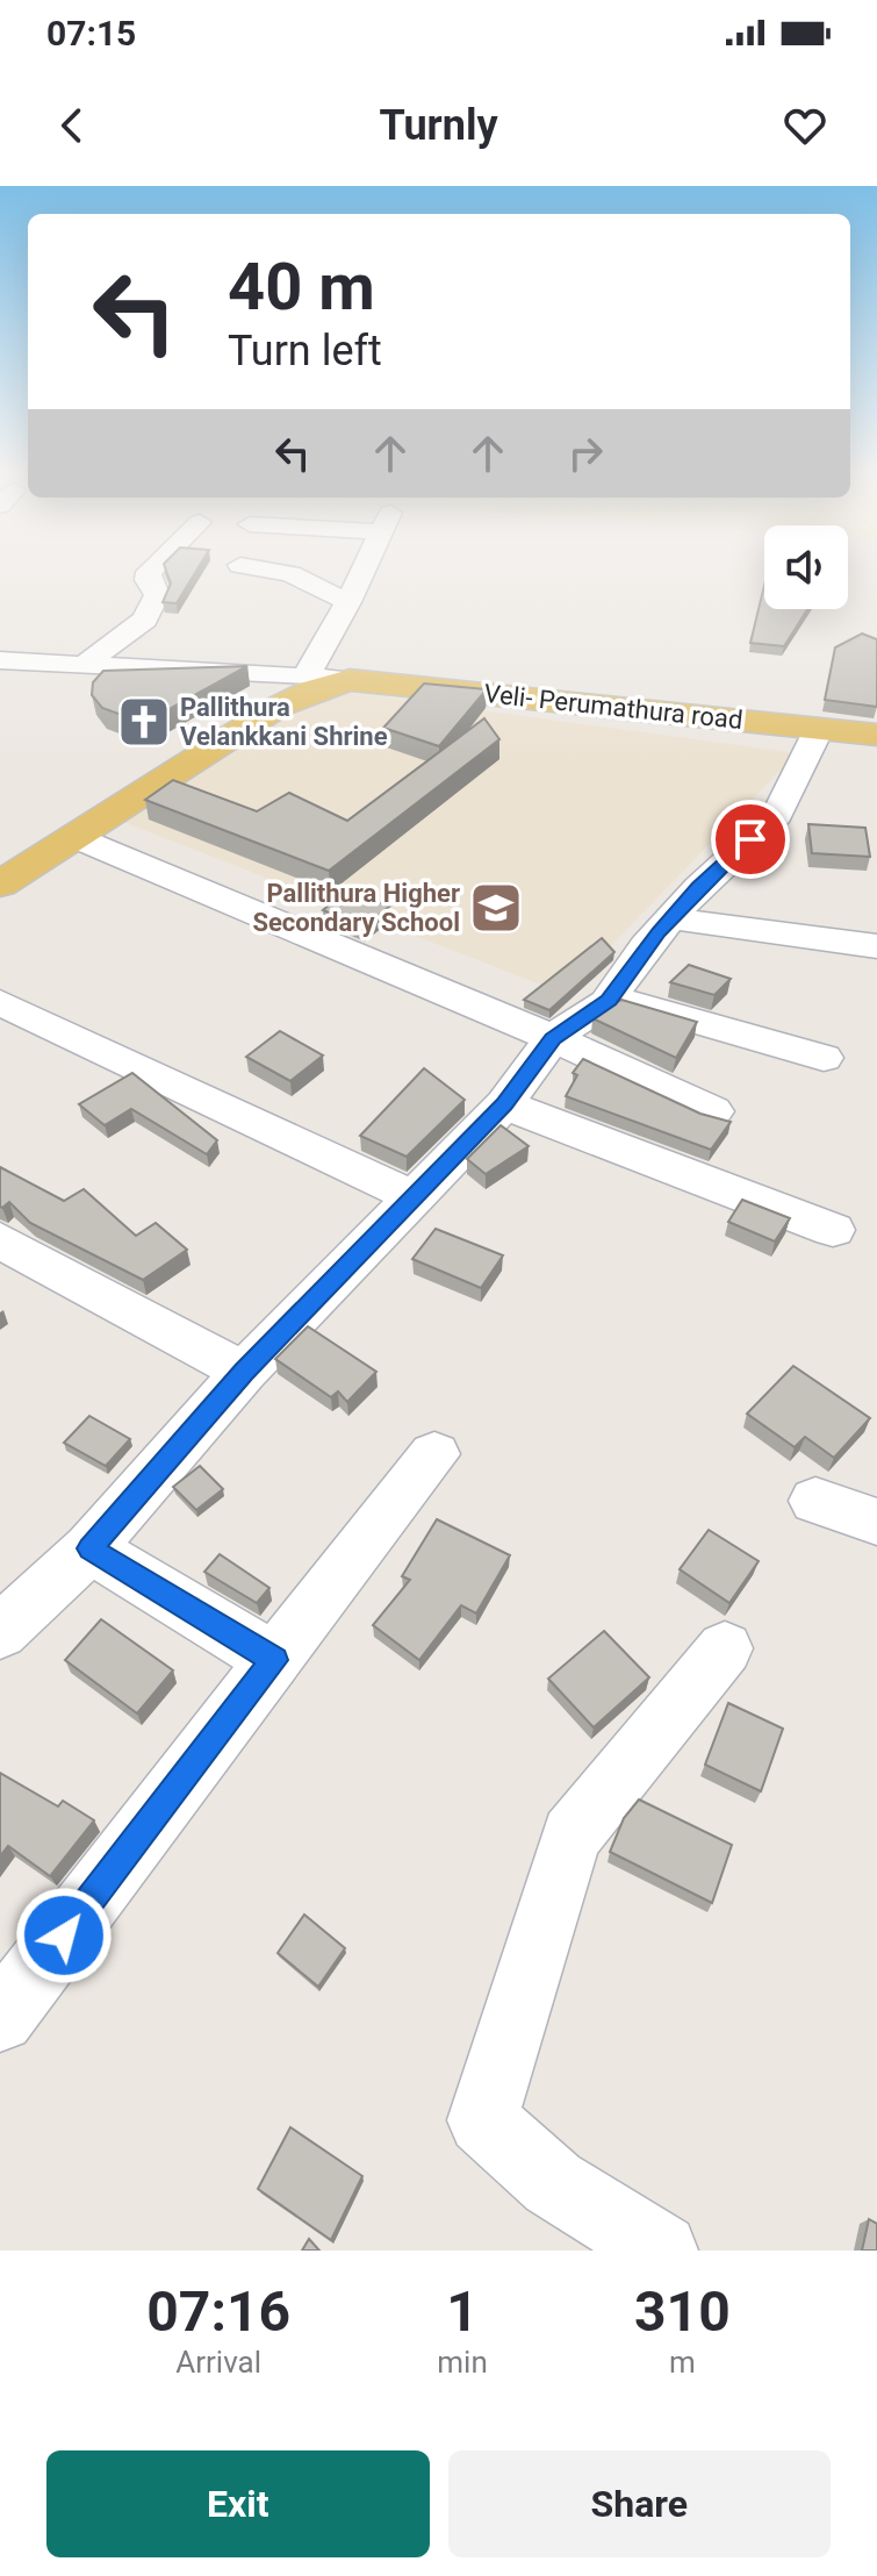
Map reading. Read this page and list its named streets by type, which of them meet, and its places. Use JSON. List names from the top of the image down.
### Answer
{
  "streets": {
    "main road": ["Veli- Perumathura road"]
  },
  "places": {
    "church": ["Pallithura Velankkani Shrine"],
    "school or university": ["Pallithura Higher Secondary School"]
  },
  "page": {
    "status": "07:15",
    "header": "Turnly",
    "turn": ["40 m", "Turn left"],
    "eta": [
      "07:16",
      "Arrival",
      "1",
      "min",
      "310",
      "m"
    ],
    "buttons": ["Exit", "Share"]
  }
}
